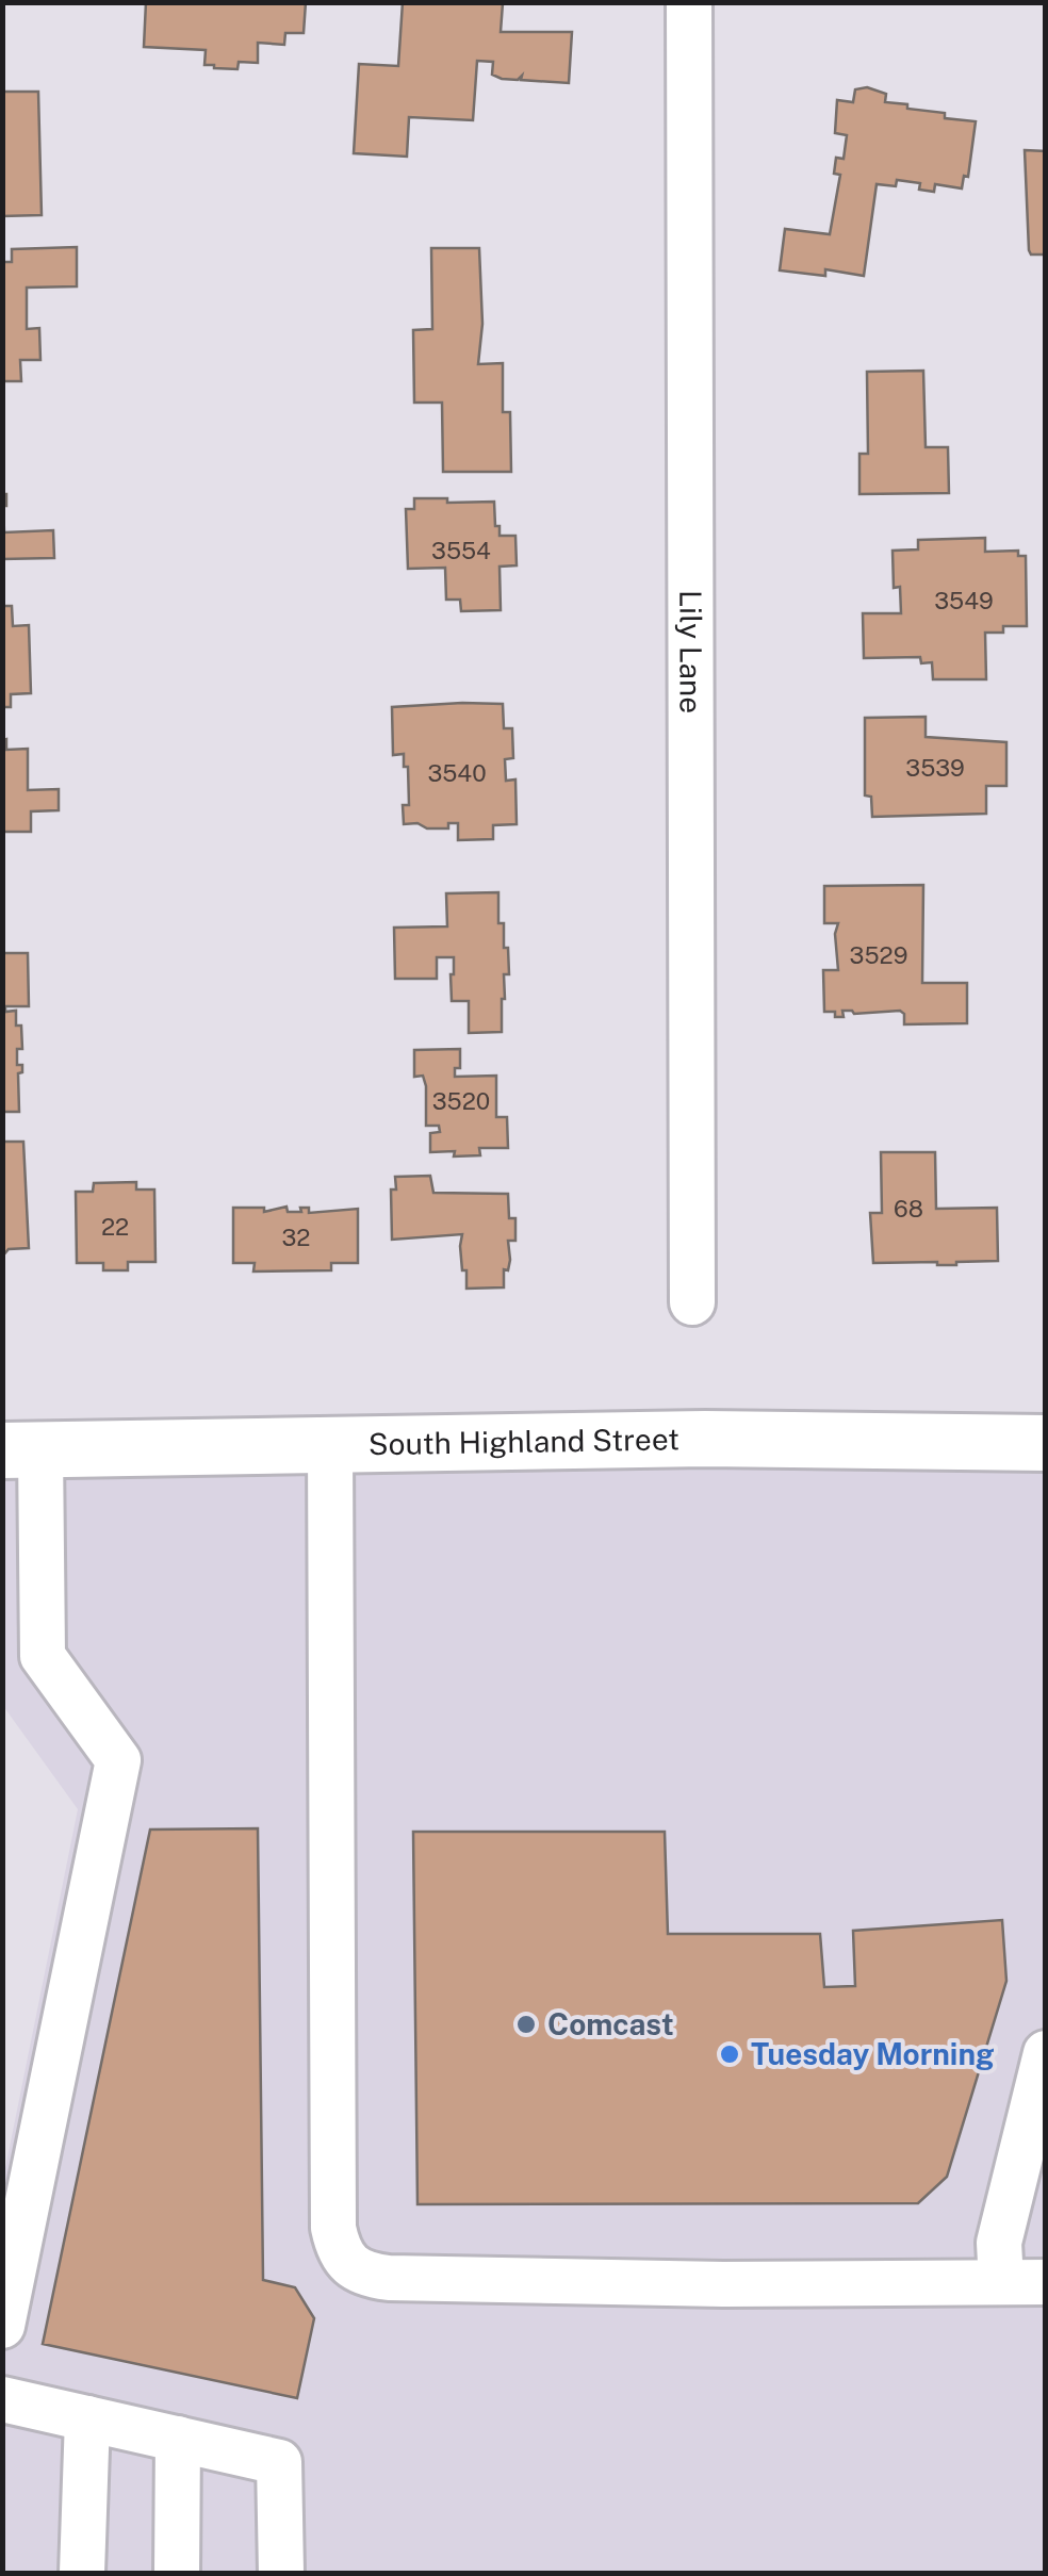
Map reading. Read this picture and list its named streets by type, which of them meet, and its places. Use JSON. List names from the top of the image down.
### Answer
{
  "streets": {
    "main road": ["South Highland Street"],
    "street": ["Lily Lane"]
  },
  "places": ["Comcast", "Tuesday Morning"],
  "house_numbers": [
    "3554",
    "3549",
    "3539",
    "3540",
    "3529",
    "3520",
    "68",
    "22",
    "32"
  ]
}
